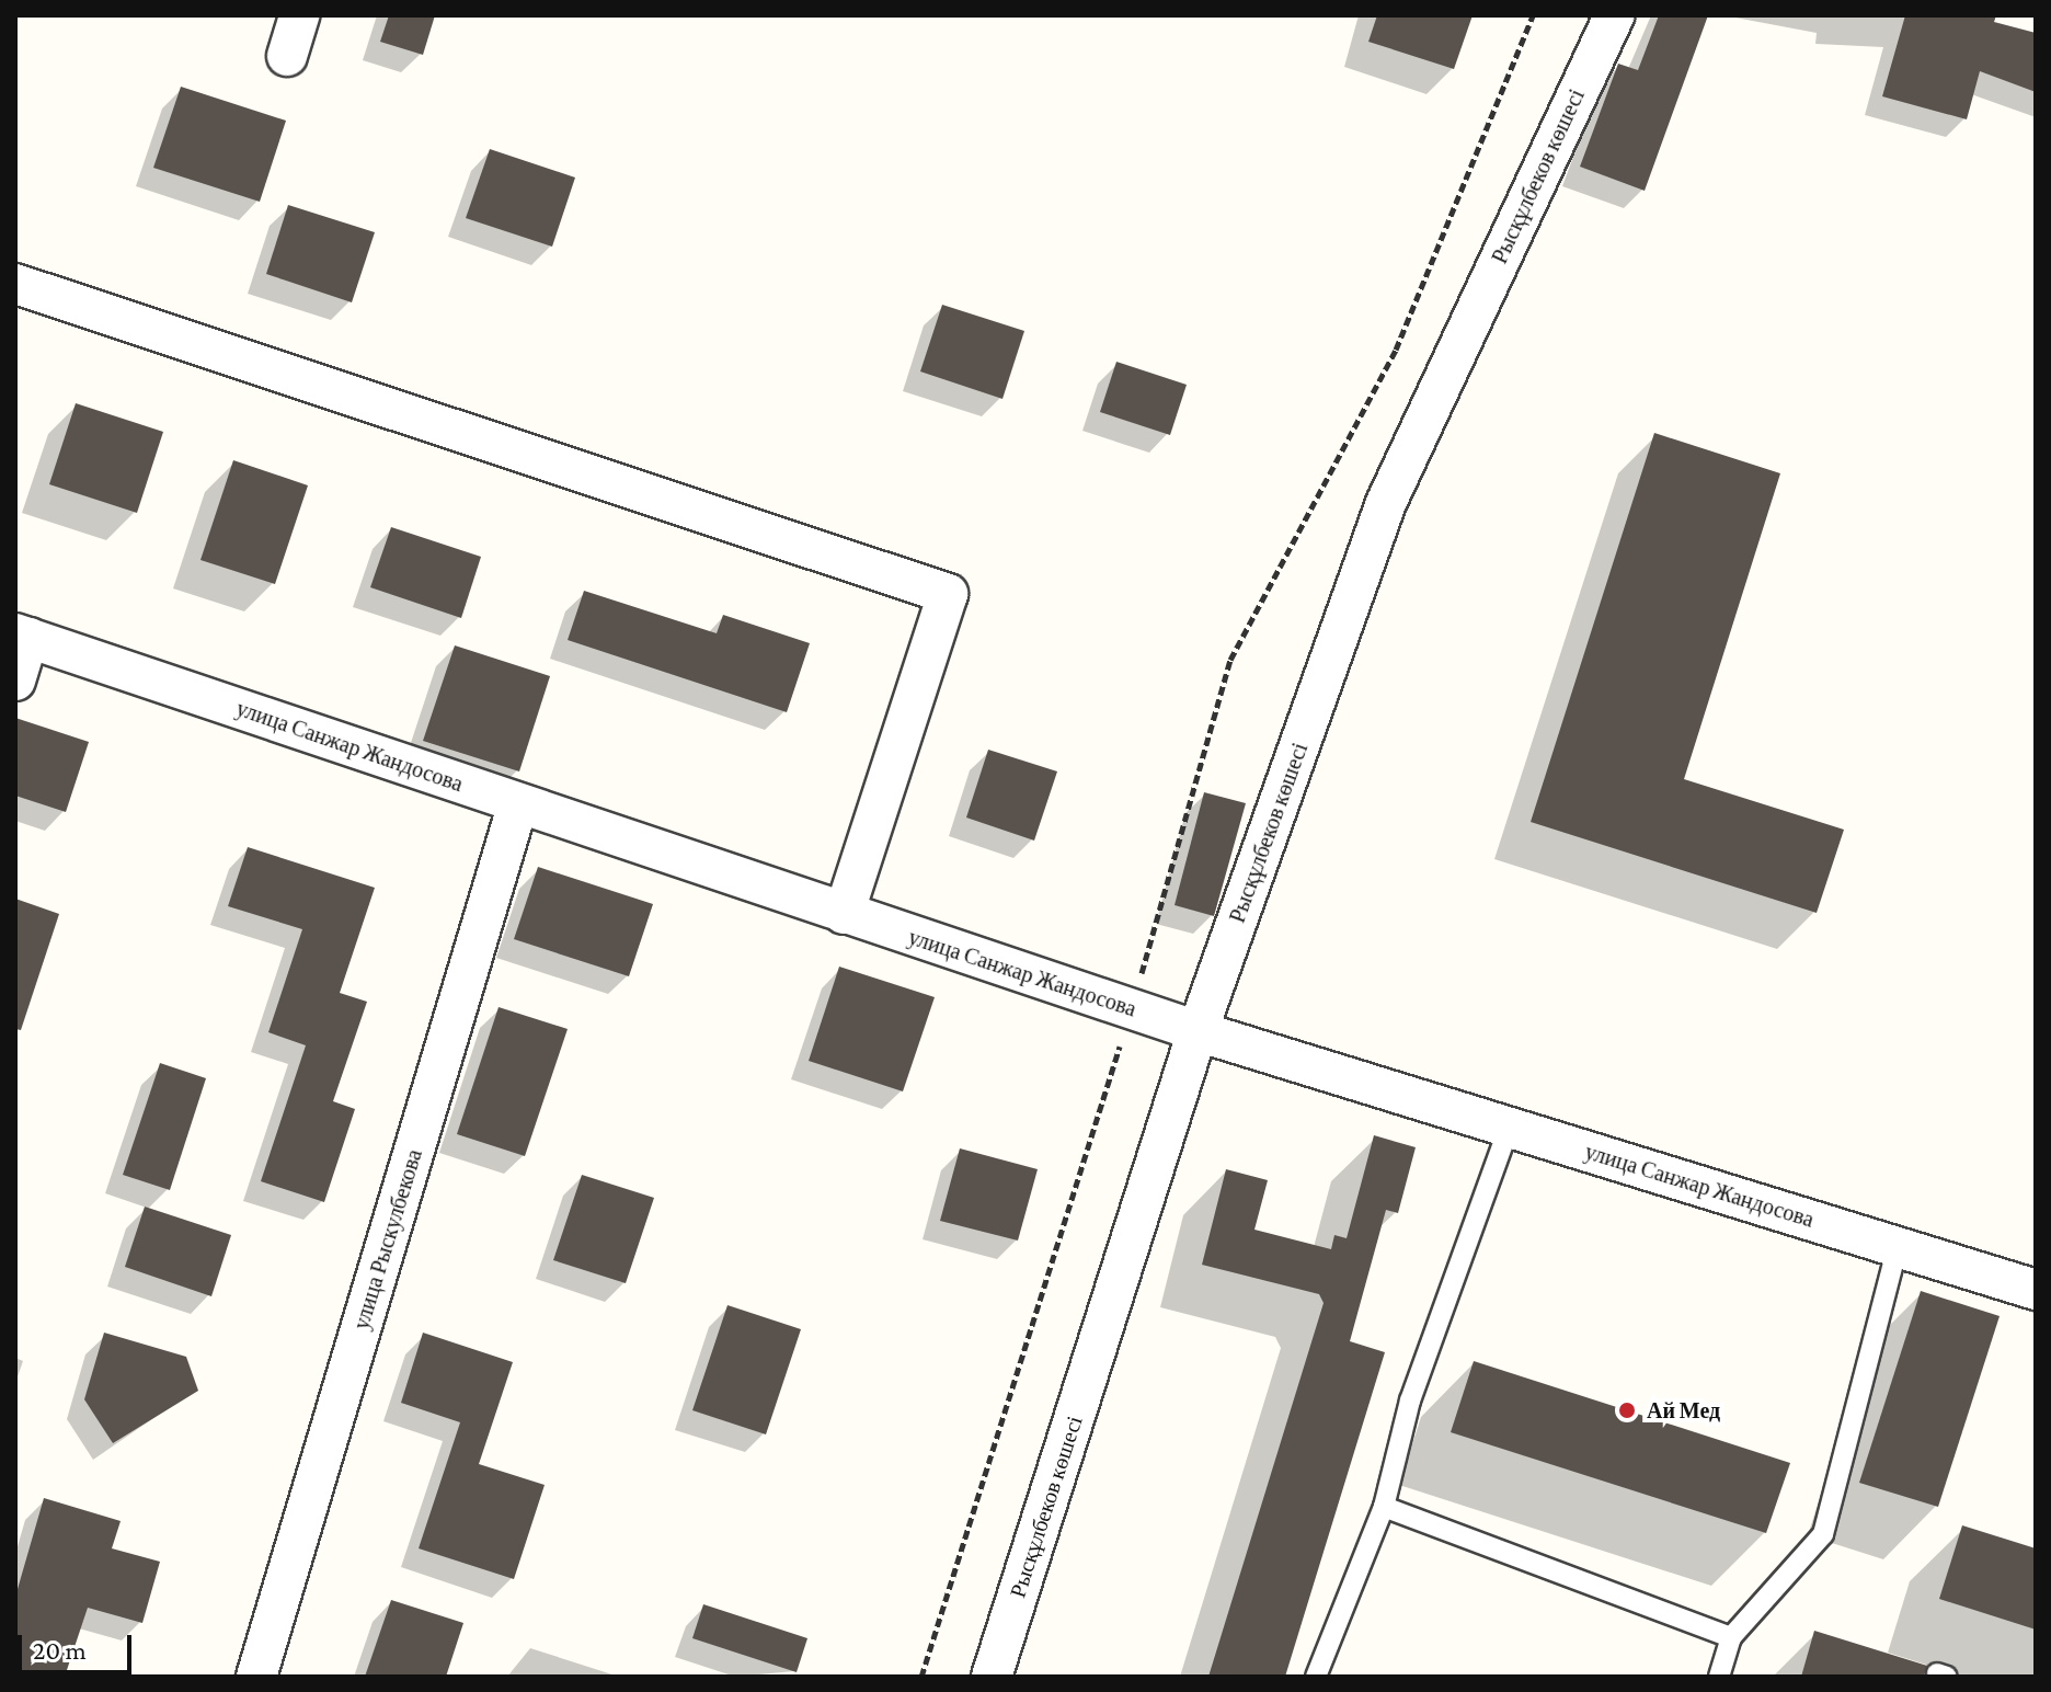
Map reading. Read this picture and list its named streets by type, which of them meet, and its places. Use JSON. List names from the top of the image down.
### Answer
{
  "streets": {
    "street": ["Рысқұлбеков көшесі", "улица Санжар Жандосова", "улица Рыскулбекова"]
  },
  "crossings": [
    ["Рысқұлбеков көшесі", "улица Санжар Жандосова"],
    ["улица Санжар Жандосова", "улица Рыскулбекова"]
  ],
  "places": ["Ай Мед"],
  "scale_bar": "20 m"
}
